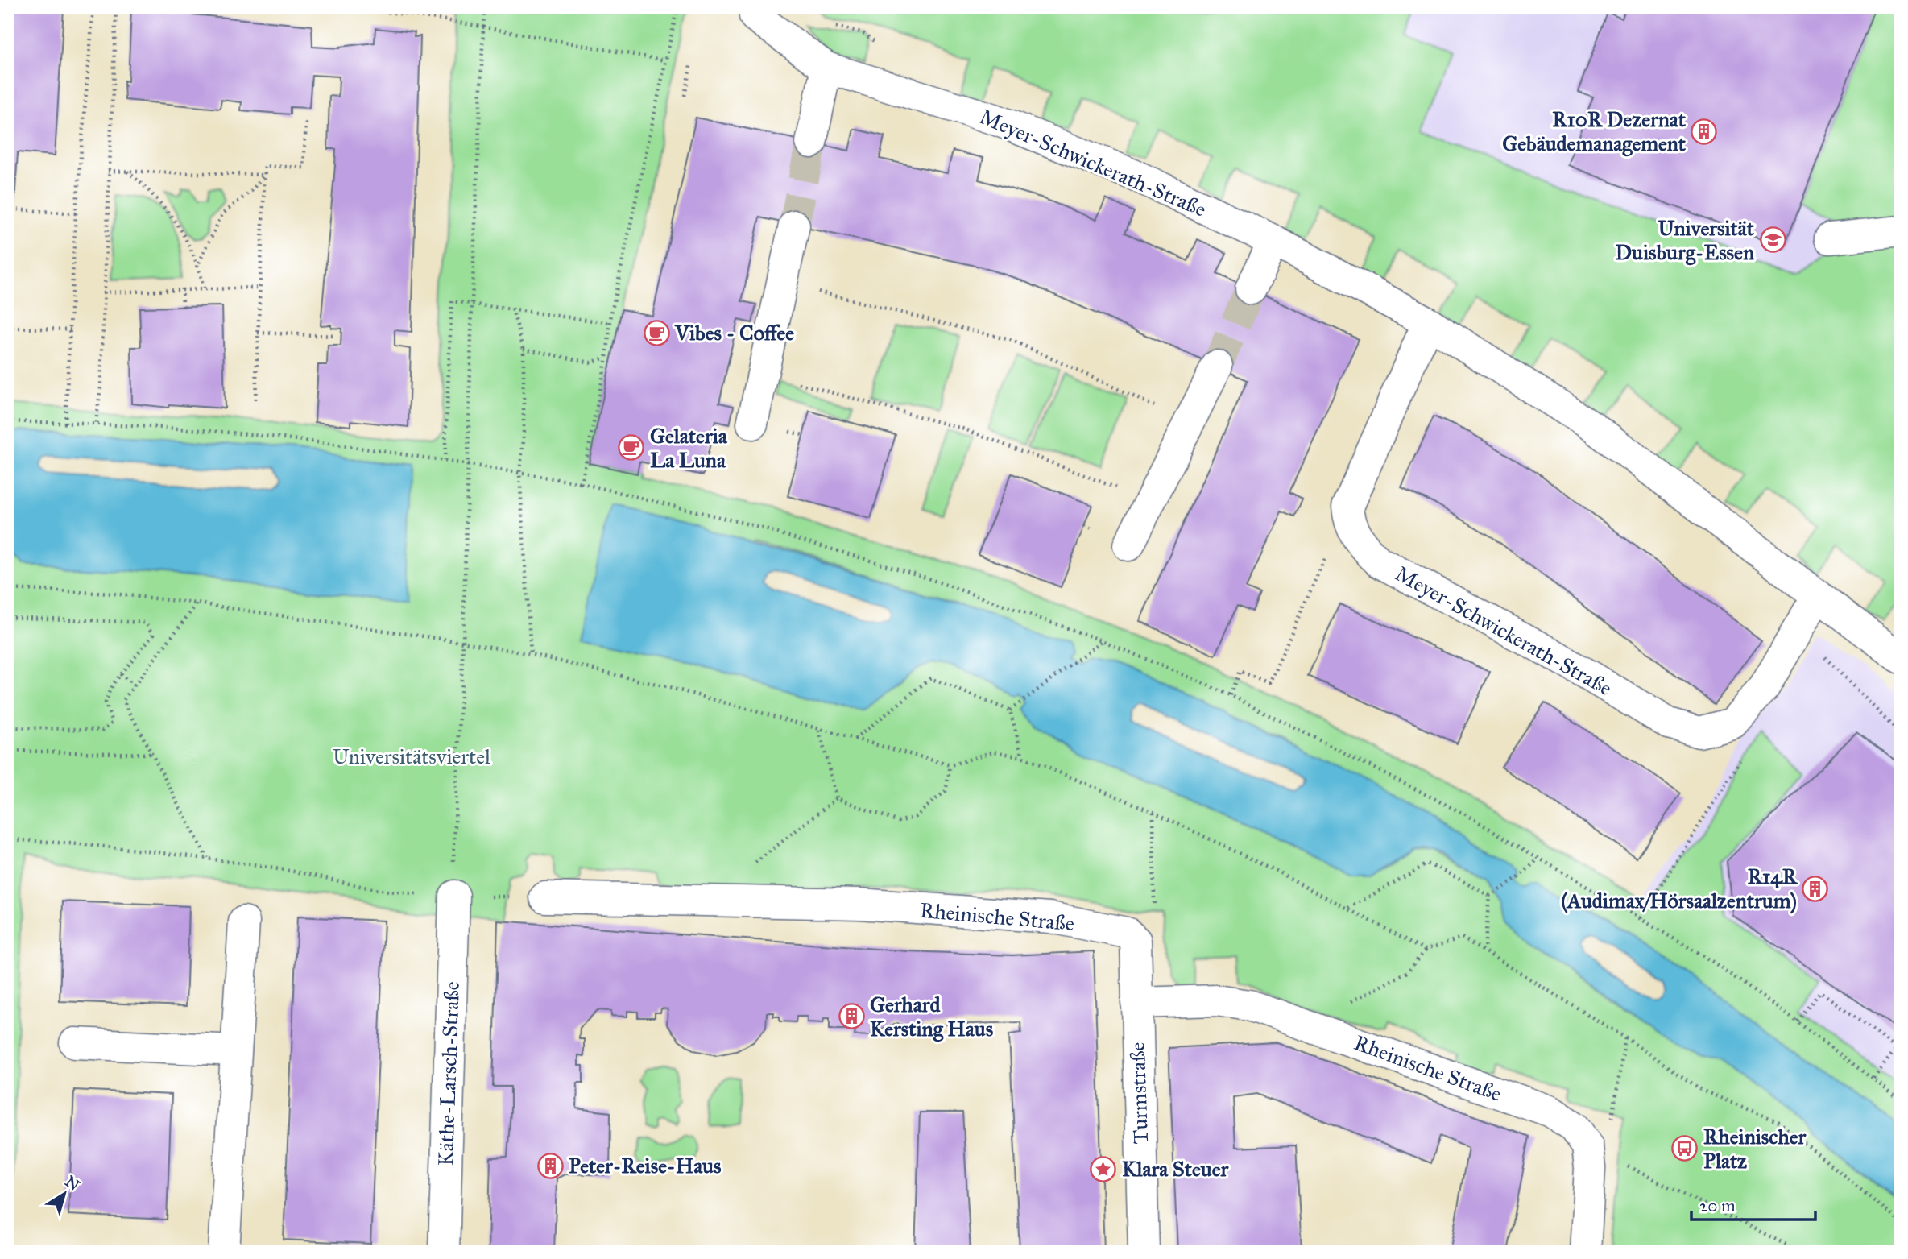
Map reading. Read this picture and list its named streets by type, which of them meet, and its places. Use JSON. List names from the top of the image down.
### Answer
{
  "streets": {
    "street": [
      "Meyer-Schwickerath-Straße",
      "Rheinische Straße",
      "Käthe-Larsch-Straße",
      "Turmstraße"
    ]
  },
  "crossings": [
    ["Rheinische Straße", "Turmstraße"]
  ],
  "parks": ["Universitätsviertel"],
  "places": {
    "building": [
      "R10R Dezernat Gebäudemanagement",
      "R14R (Audimax/Hörsaalzentrum)",
      "Gerhard Kersting Haus",
      "Peter-Reise-Haus"
    ],
    "school or university": ["Universität Duisburg-Essen"],
    "cafe": ["Vibes - Coffee", "Gelateria La Luna"],
    "bus stop": ["Rheinischer Platz"],
    "place": ["Klara Steuer"]
  },
  "scale_bar": "20 m",
  "north": "top right"
}
